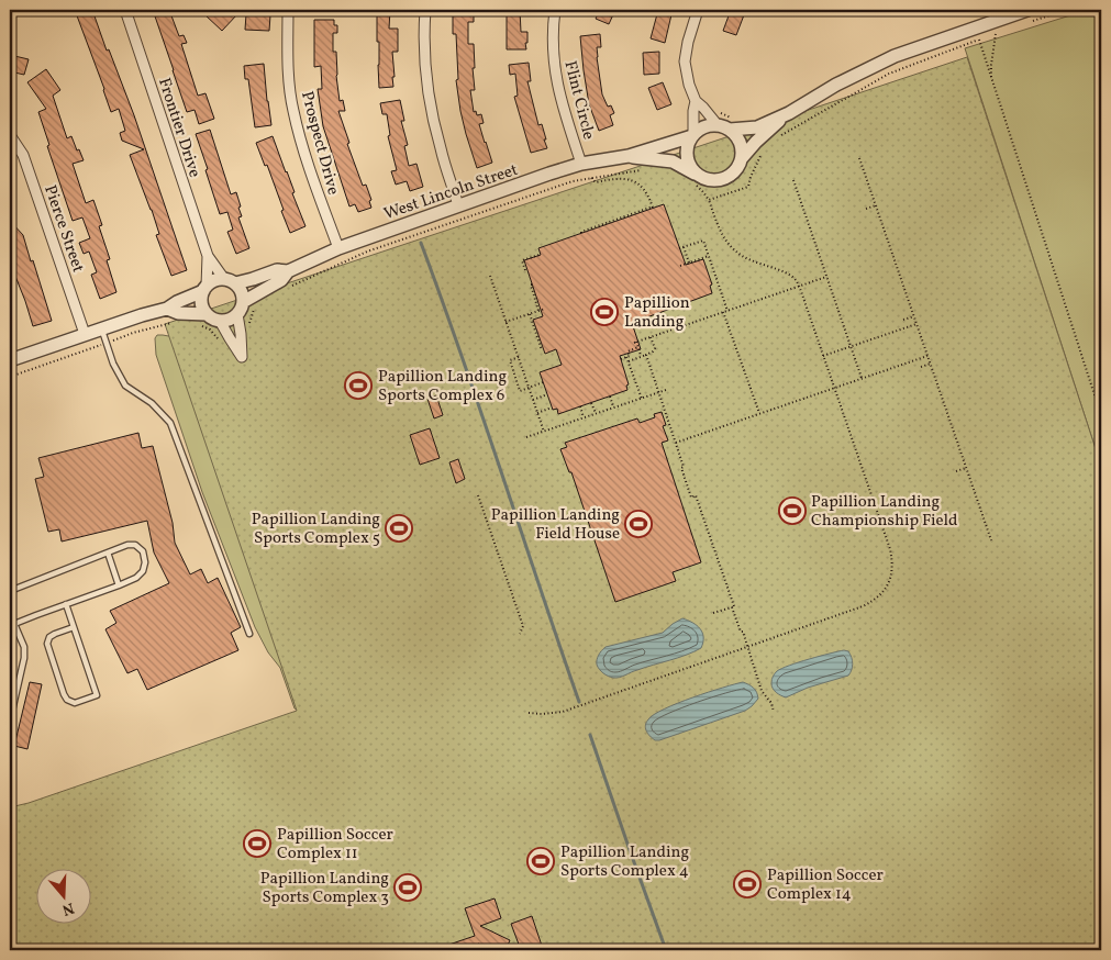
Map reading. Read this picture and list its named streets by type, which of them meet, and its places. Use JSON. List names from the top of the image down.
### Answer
{
  "streets": {
    "street": [
      "Flint Circle",
      "Frontier Drive",
      "Prospect Drive",
      "West Lincoln Street",
      "Pierce Street"
    ]
  },
  "crossings": [
    ["Flint Circle", "West Lincoln Street"],
    ["Frontier Drive", "West Lincoln Street"],
    ["Prospect Drive", "West Lincoln Street"]
  ],
  "places": {
    "sports": [
      "Papillion Landing",
      "Papillion Landing Sports Complex 6",
      "Papillion Landing Championship Field",
      "Papillion Landing Field House",
      "Papillion Landing Sports Complex 5",
      "Papillion Soccer Complex 11",
      "Papillion Landing Sports Complex 4",
      "Papillion Soccer Complex 14",
      "Papillion Landing Sports Complex 3"
    ]
  },
  "north": "bottom"
}
